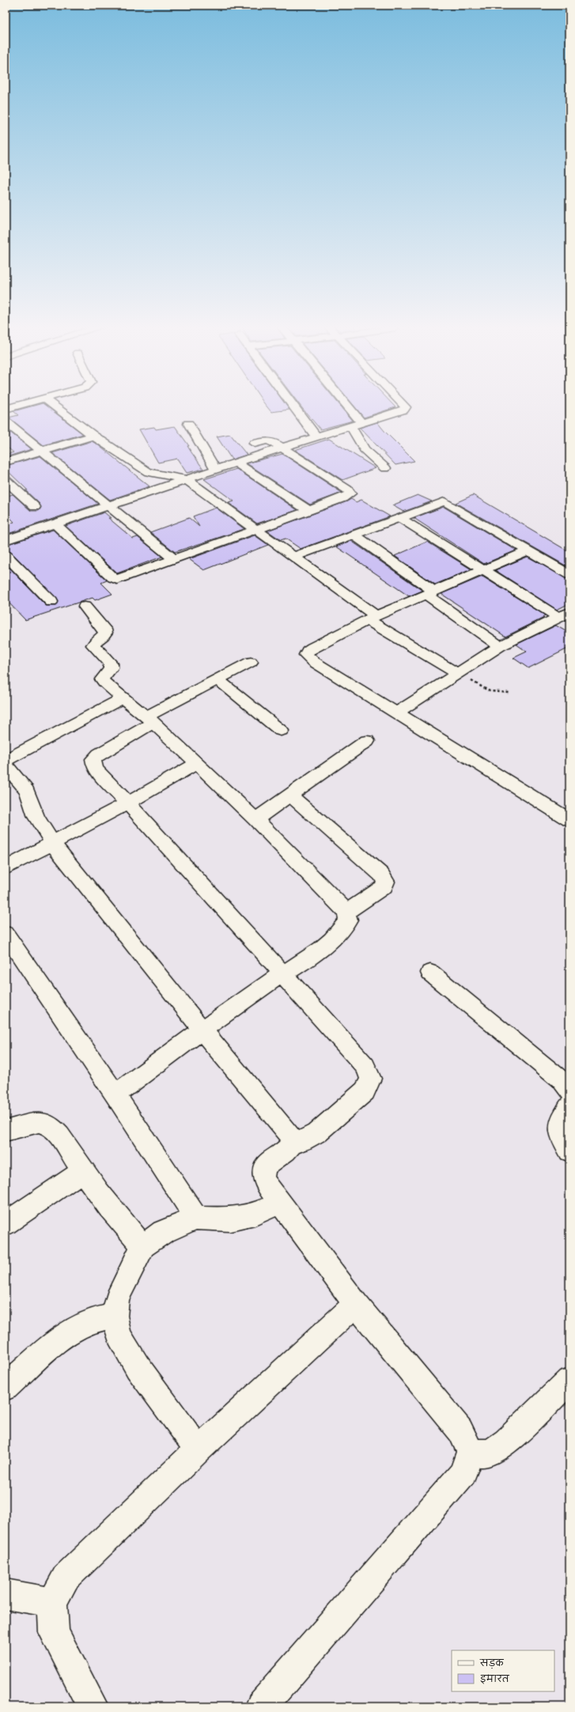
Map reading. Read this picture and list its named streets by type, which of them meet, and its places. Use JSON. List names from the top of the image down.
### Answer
{
  "legend": ["सड़क", "इमारत"]
}
